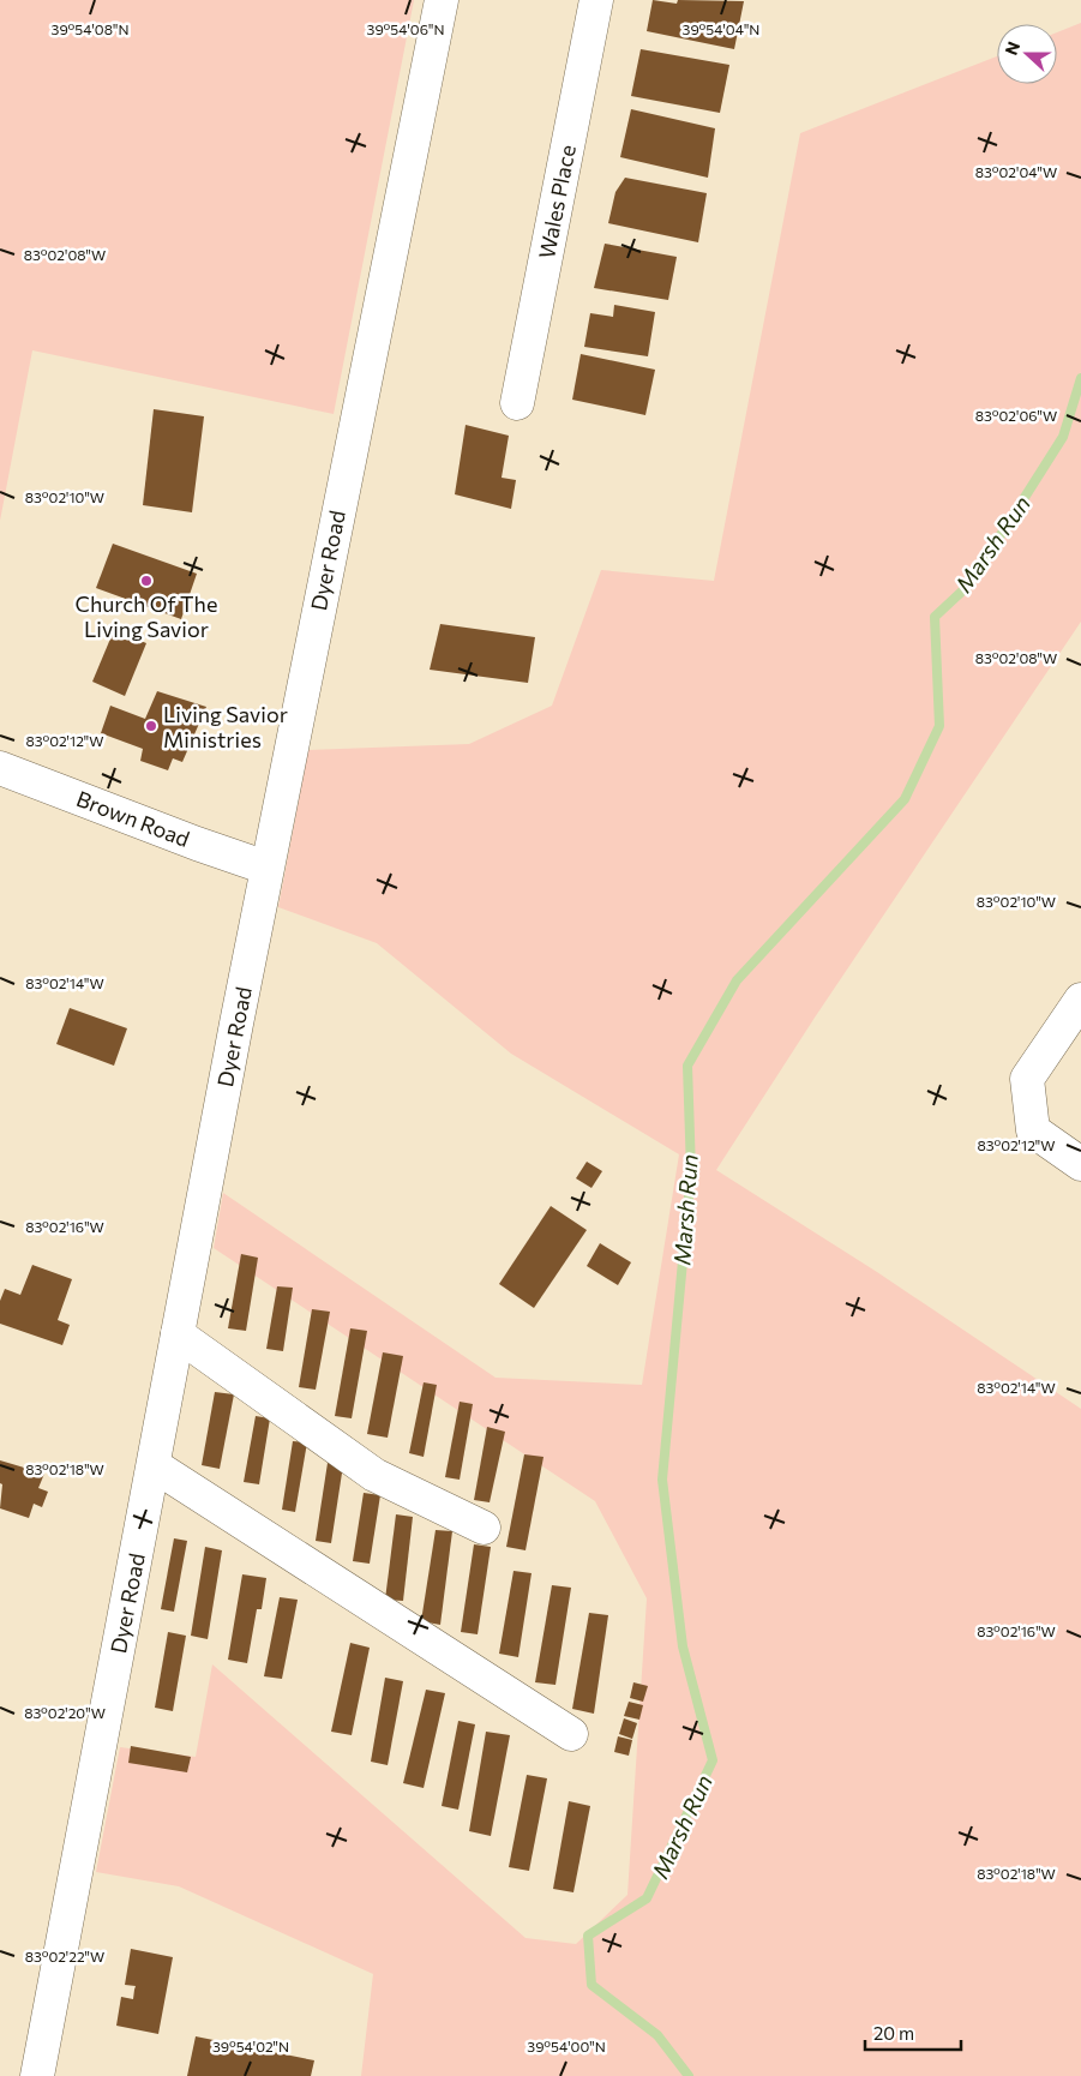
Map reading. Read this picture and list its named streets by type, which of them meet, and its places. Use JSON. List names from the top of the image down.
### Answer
{
  "streets": {
    "street": ["Wales Place", "Dyer Road", "Brown Road"]
  },
  "crossings": [
    ["Dyer Road", "Brown Road"]
  ],
  "water": ["Marsh Run"],
  "places": ["Church Of The Living Savior", "Living Savior Ministries"],
  "scale_bar": "20 m",
  "north": "left",
  "coordinates": [
    "39°54'08\"N",
    "39°54'04\"N",
    "39°54'06\"N",
    "83°02'04\"W",
    "83°02'08\"W",
    "83°02'06\"W",
    "83°02'10\"W",
    "83°02'12\"W",
    "83°02'14\"W",
    "83°02'16\"W",
    "83°02'18\"W",
    "83°02'20\"W",
    "83°02'22\"W",
    "39°54'02\"N",
    "39°54'00\"N"
  ]
}
